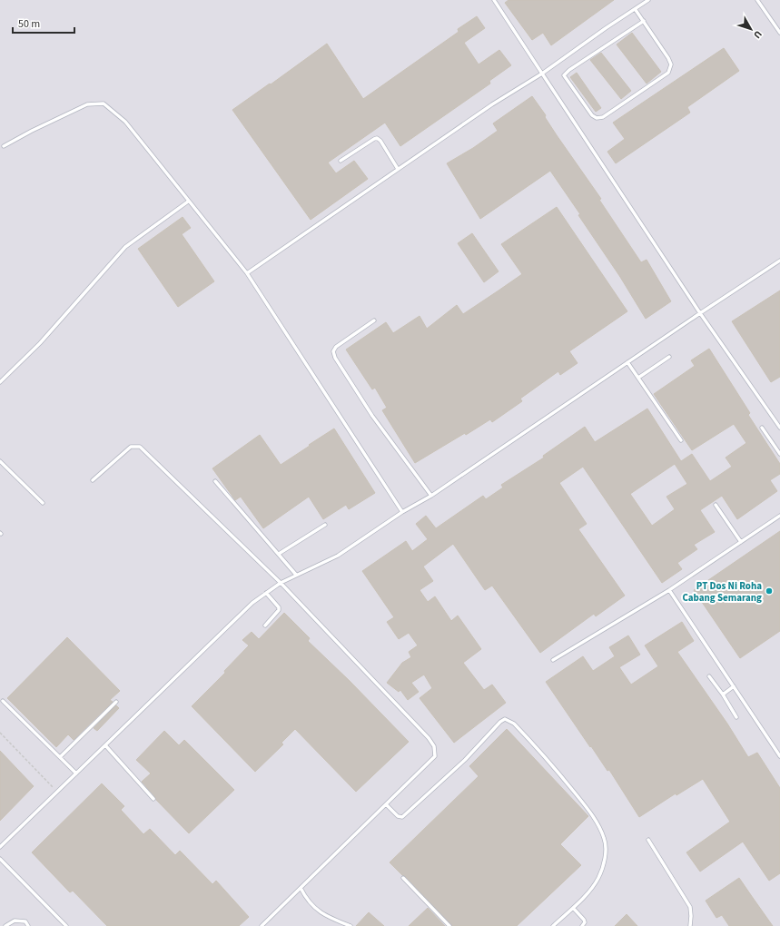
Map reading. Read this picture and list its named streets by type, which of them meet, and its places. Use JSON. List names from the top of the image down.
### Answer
{
  "places": ["PT Dos Ni Roha Cabang Semarang"],
  "scale_bar": "50 m",
  "north": "bottom right"
}
